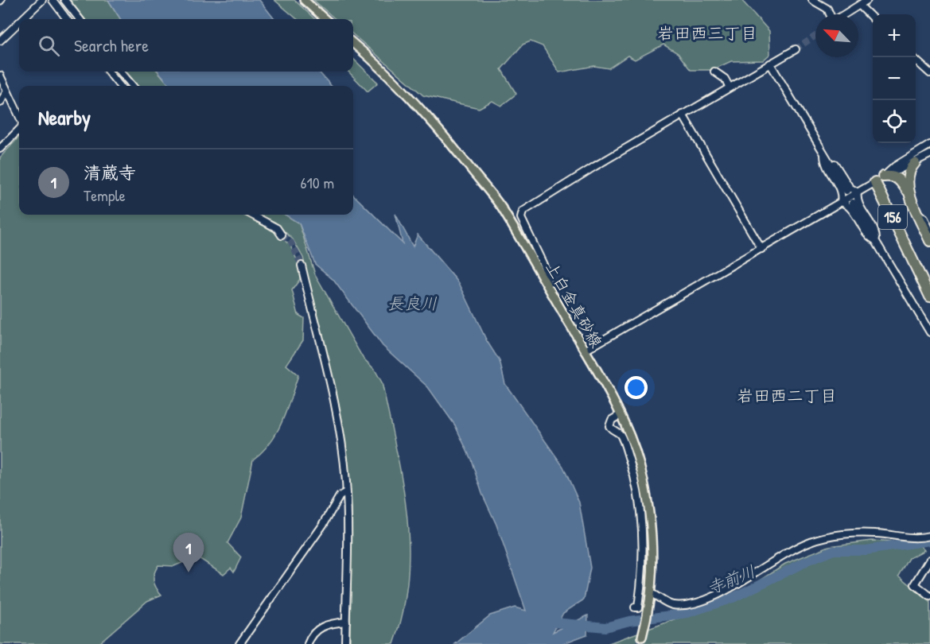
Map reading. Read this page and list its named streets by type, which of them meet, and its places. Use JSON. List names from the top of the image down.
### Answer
{
  "streets": {
    "highway": ["156"],
    "main road": ["上白金真砂線"]
  },
  "districts": ["岩田西三丁目", "岩田西二丁目"],
  "water": ["長良川", "寺前川"],
  "north": "top left",
  "page": {
    "map_buttons": ["+", "−"],
    "search": "Search here",
    "heading": "Nearby",
    "list": [
      {
        "mark": "1",
        "name": "清蔵寺",
        "note": "Temple",
        "value": "610 m"
      }
    ],
    "pins": "1"
  }
}
